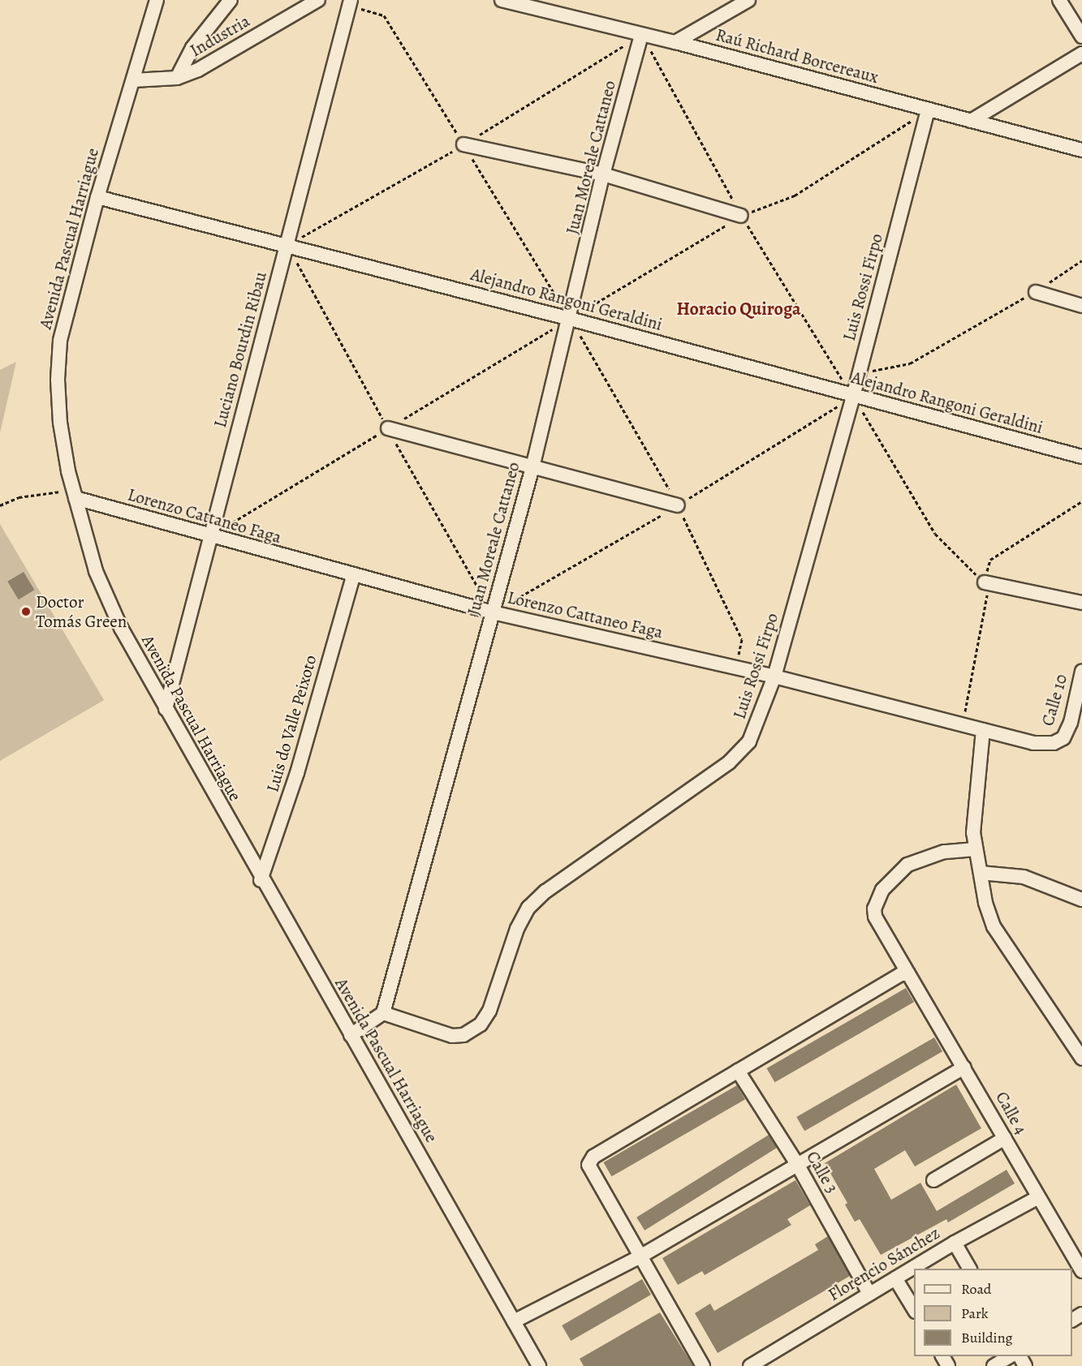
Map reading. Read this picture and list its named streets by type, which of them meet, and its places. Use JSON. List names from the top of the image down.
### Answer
{
  "streets": {
    "street": [
      "Industria",
      "Raú Richard Borcereaux",
      "Juan Moreale Cattaneo",
      "Avenida Pascual Harriague",
      "Luis Rossi Firpo",
      "Alejandro Rangoni Geraldini",
      "Luciano Bourdin Ribau",
      "Lorenzo Cattaneo Faga",
      "Calle 10",
      "Luis do Valle Peixoto",
      "Calle 4",
      "Calle 3",
      "Florencio Sánchez"
    ]
  },
  "crossings": [
    ["Industria", "Avenida Pascual Harriague"],
    ["Raú Richard Borcereaux", "Juan Moreale Cattaneo"],
    ["Raú Richard Borcereaux", "Luis Rossi Firpo"],
    ["Juan Moreale Cattaneo", "Luis Rossi Firpo"],
    ["Juan Moreale Cattaneo", "Alejandro Rangoni Geraldini"],
    ["Juan Moreale Cattaneo", "Lorenzo Cattaneo Faga"],
    ["Avenida Pascual Harriague", "Alejandro Rangoni Geraldini"],
    ["Avenida Pascual Harriague", "Luciano Bourdin Ribau"],
    ["Avenida Pascual Harriague", "Lorenzo Cattaneo Faga"],
    ["Avenida Pascual Harriague", "Luis do Valle Peixoto"],
    ["Luis Rossi Firpo", "Alejandro Rangoni Geraldini"],
    ["Luis Rossi Firpo", "Lorenzo Cattaneo Faga"],
    ["Alejandro Rangoni Geraldini", "Luciano Bourdin Ribau"],
    ["Luciano Bourdin Ribau", "Lorenzo Cattaneo Faga"],
    ["Lorenzo Cattaneo Faga", "Calle 10"],
    ["Lorenzo Cattaneo Faga", "Luis do Valle Peixoto"],
    ["Calle 4", "Florencio Sánchez"],
    ["Calle 3", "Florencio Sánchez"]
  ],
  "districts": ["Horacio Quiroga"],
  "places": ["Doctor Tomás Green"],
  "legend": ["Road", "Park", "Building"]
}
